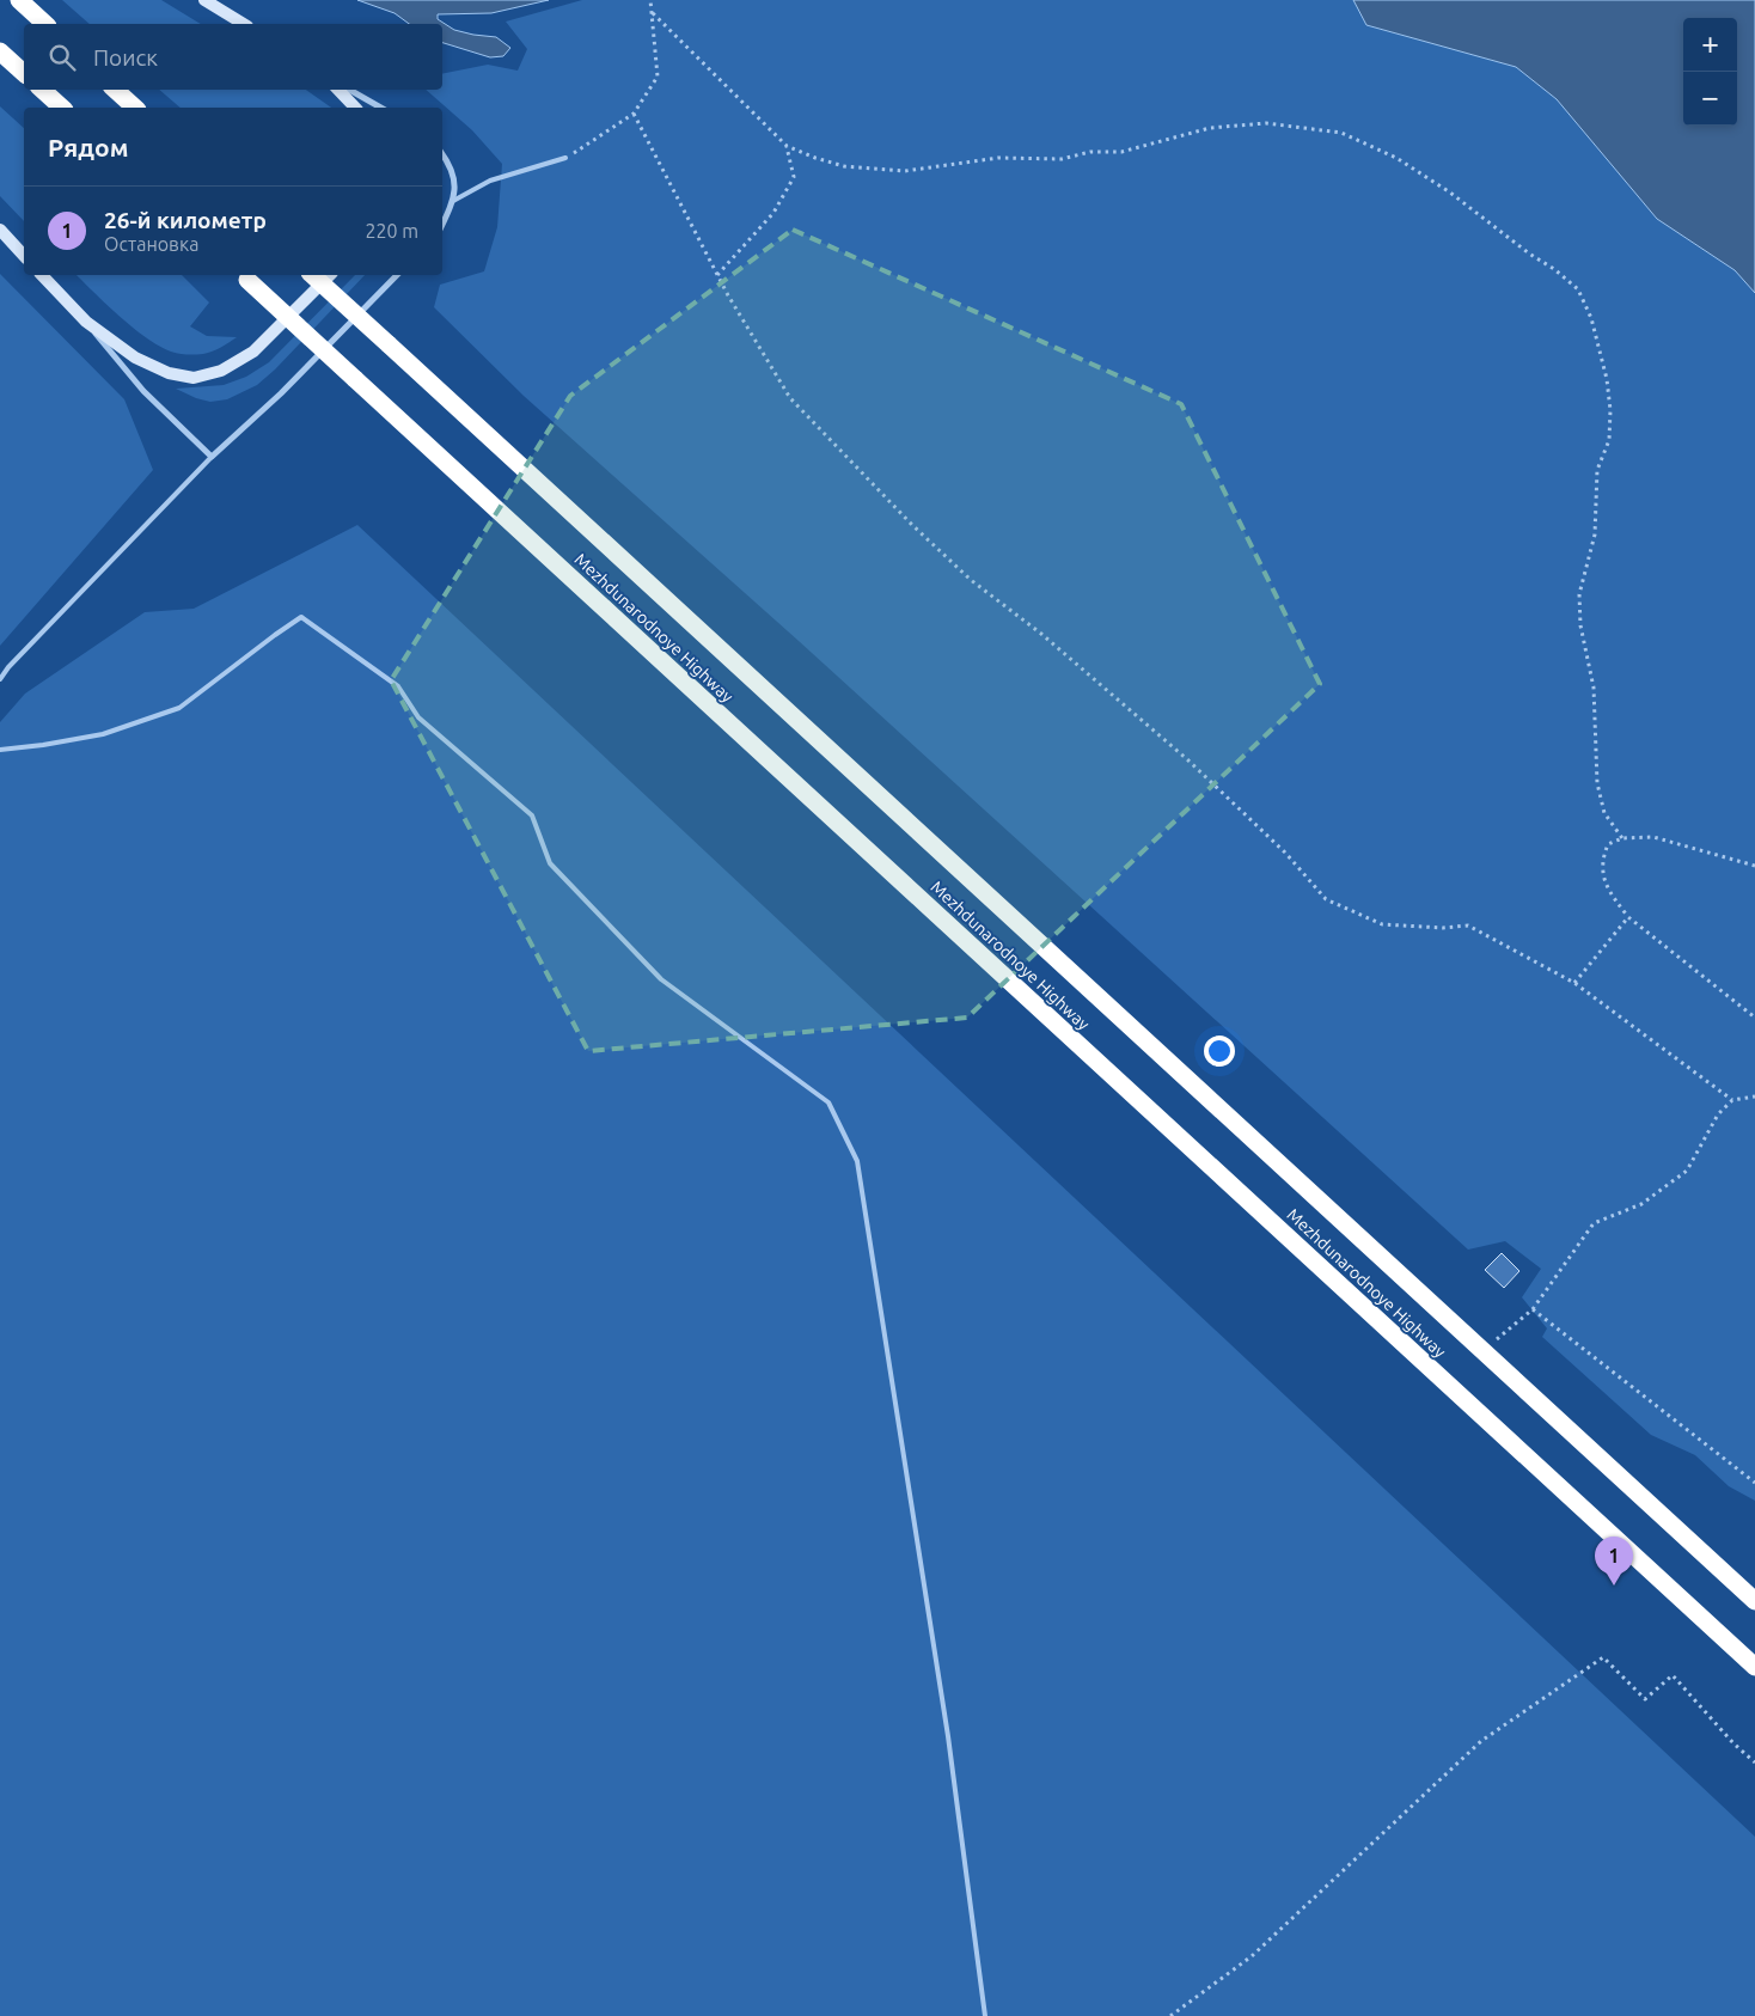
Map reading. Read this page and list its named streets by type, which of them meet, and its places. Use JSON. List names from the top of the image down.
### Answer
{
  "streets": {
    "highway": ["Mezhdunarodnoye Highway"]
  },
  "page": {
    "map_buttons": ["+", "−"],
    "search": "Поиск",
    "heading": "Рядом",
    "list": [
      {
        "mark": "1",
        "name": "26-й километр",
        "note": "Остановка",
        "value": "220 m"
      }
    ],
    "pins": "1"
  }
}
